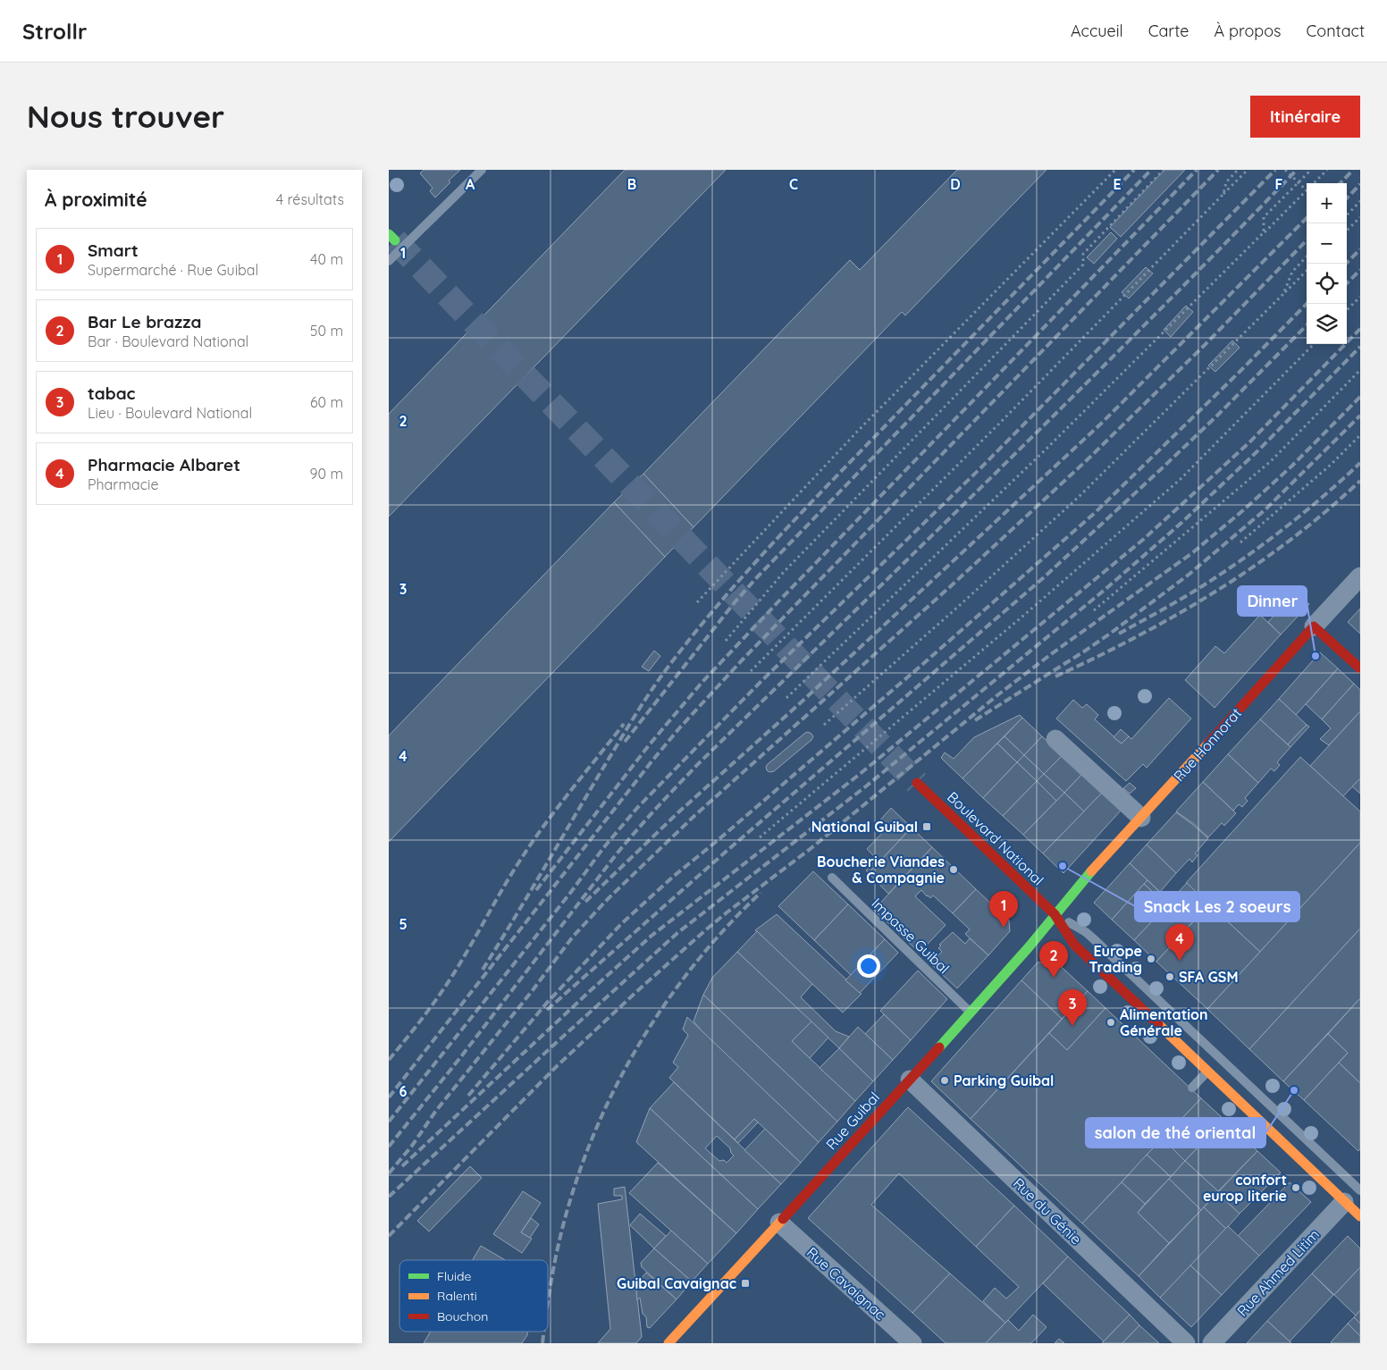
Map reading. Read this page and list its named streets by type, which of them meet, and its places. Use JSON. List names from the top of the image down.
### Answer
{
  "streets": {
    "street": [
      "Rue Honnorat",
      "Boulevard National",
      "Rue Guibal",
      "Rue du Génie",
      "Rue Ahmed Litim",
      "Rue Cavaignac"
    ],
    "lane": ["Impasse Guibal"]
  },
  "crossings": [
    ["Rue Honnorat", "Boulevard National"],
    ["Rue Honnorat", "Rue Guibal"],
    ["Boulevard National", "Rue Guibal"],
    ["Boulevard National", "Rue Ahmed Litim"],
    ["Impasse Guibal", "Rue Guibal"],
    ["Rue Guibal", "Rue du Génie"],
    ["Rue Guibal", "Rue Cavaignac"]
  ],
  "places": {
    "other": [
      "Dinner",
      "Snack Les 2 soeurs",
      "Boucherie Viandes & Compagnie",
      "Europe Trading",
      "SFA GSM",
      "Alimentation Générale",
      "Parking Guibal",
      "salon de thé oriental",
      "confort europ literie"
    ],
    "transit": ["National Guibal", "Guibal Cavaignac"]
  },
  "legend": ["Fluide", "Ralenti", "Bouchon"],
  "page": {
    "header": "Strollr",
    "nav": [
      "Accueil",
      "Carte",
      "À propos",
      "Contact"
    ],
    "buttons": "Itinéraire",
    "title": "Nous trouver",
    "heading": ["À proximité", "4 résultats"],
    "map_buttons": ["+", "−"],
    "list": [
      {
        "mark": "1",
        "name": "Smart",
        "note": "Supermarché · Rue Guibal",
        "value": "40 m"
      },
      {
        "mark": "2",
        "name": "Bar Le brazza",
        "note": "Bar · Boulevard National",
        "value": "50 m"
      },
      {
        "mark": "3",
        "name": "tabac",
        "note": "Lieu · Boulevard National",
        "value": "60 m"
      },
      {
        "mark": "4",
        "name": "Pharmacie Albaret",
        "note": "Pharmacie",
        "value": "90 m"
      }
    ],
    "pins": [
      "1",
      "4",
      "2",
      "3"
    ]
  },
  "grid": {
    "columns": [
      "A",
      "B",
      "C",
      "D",
      "E",
      "F"
    ],
    "rows": [
      "1",
      "2",
      "3",
      "4",
      "5",
      "6"
    ]
  }
}
